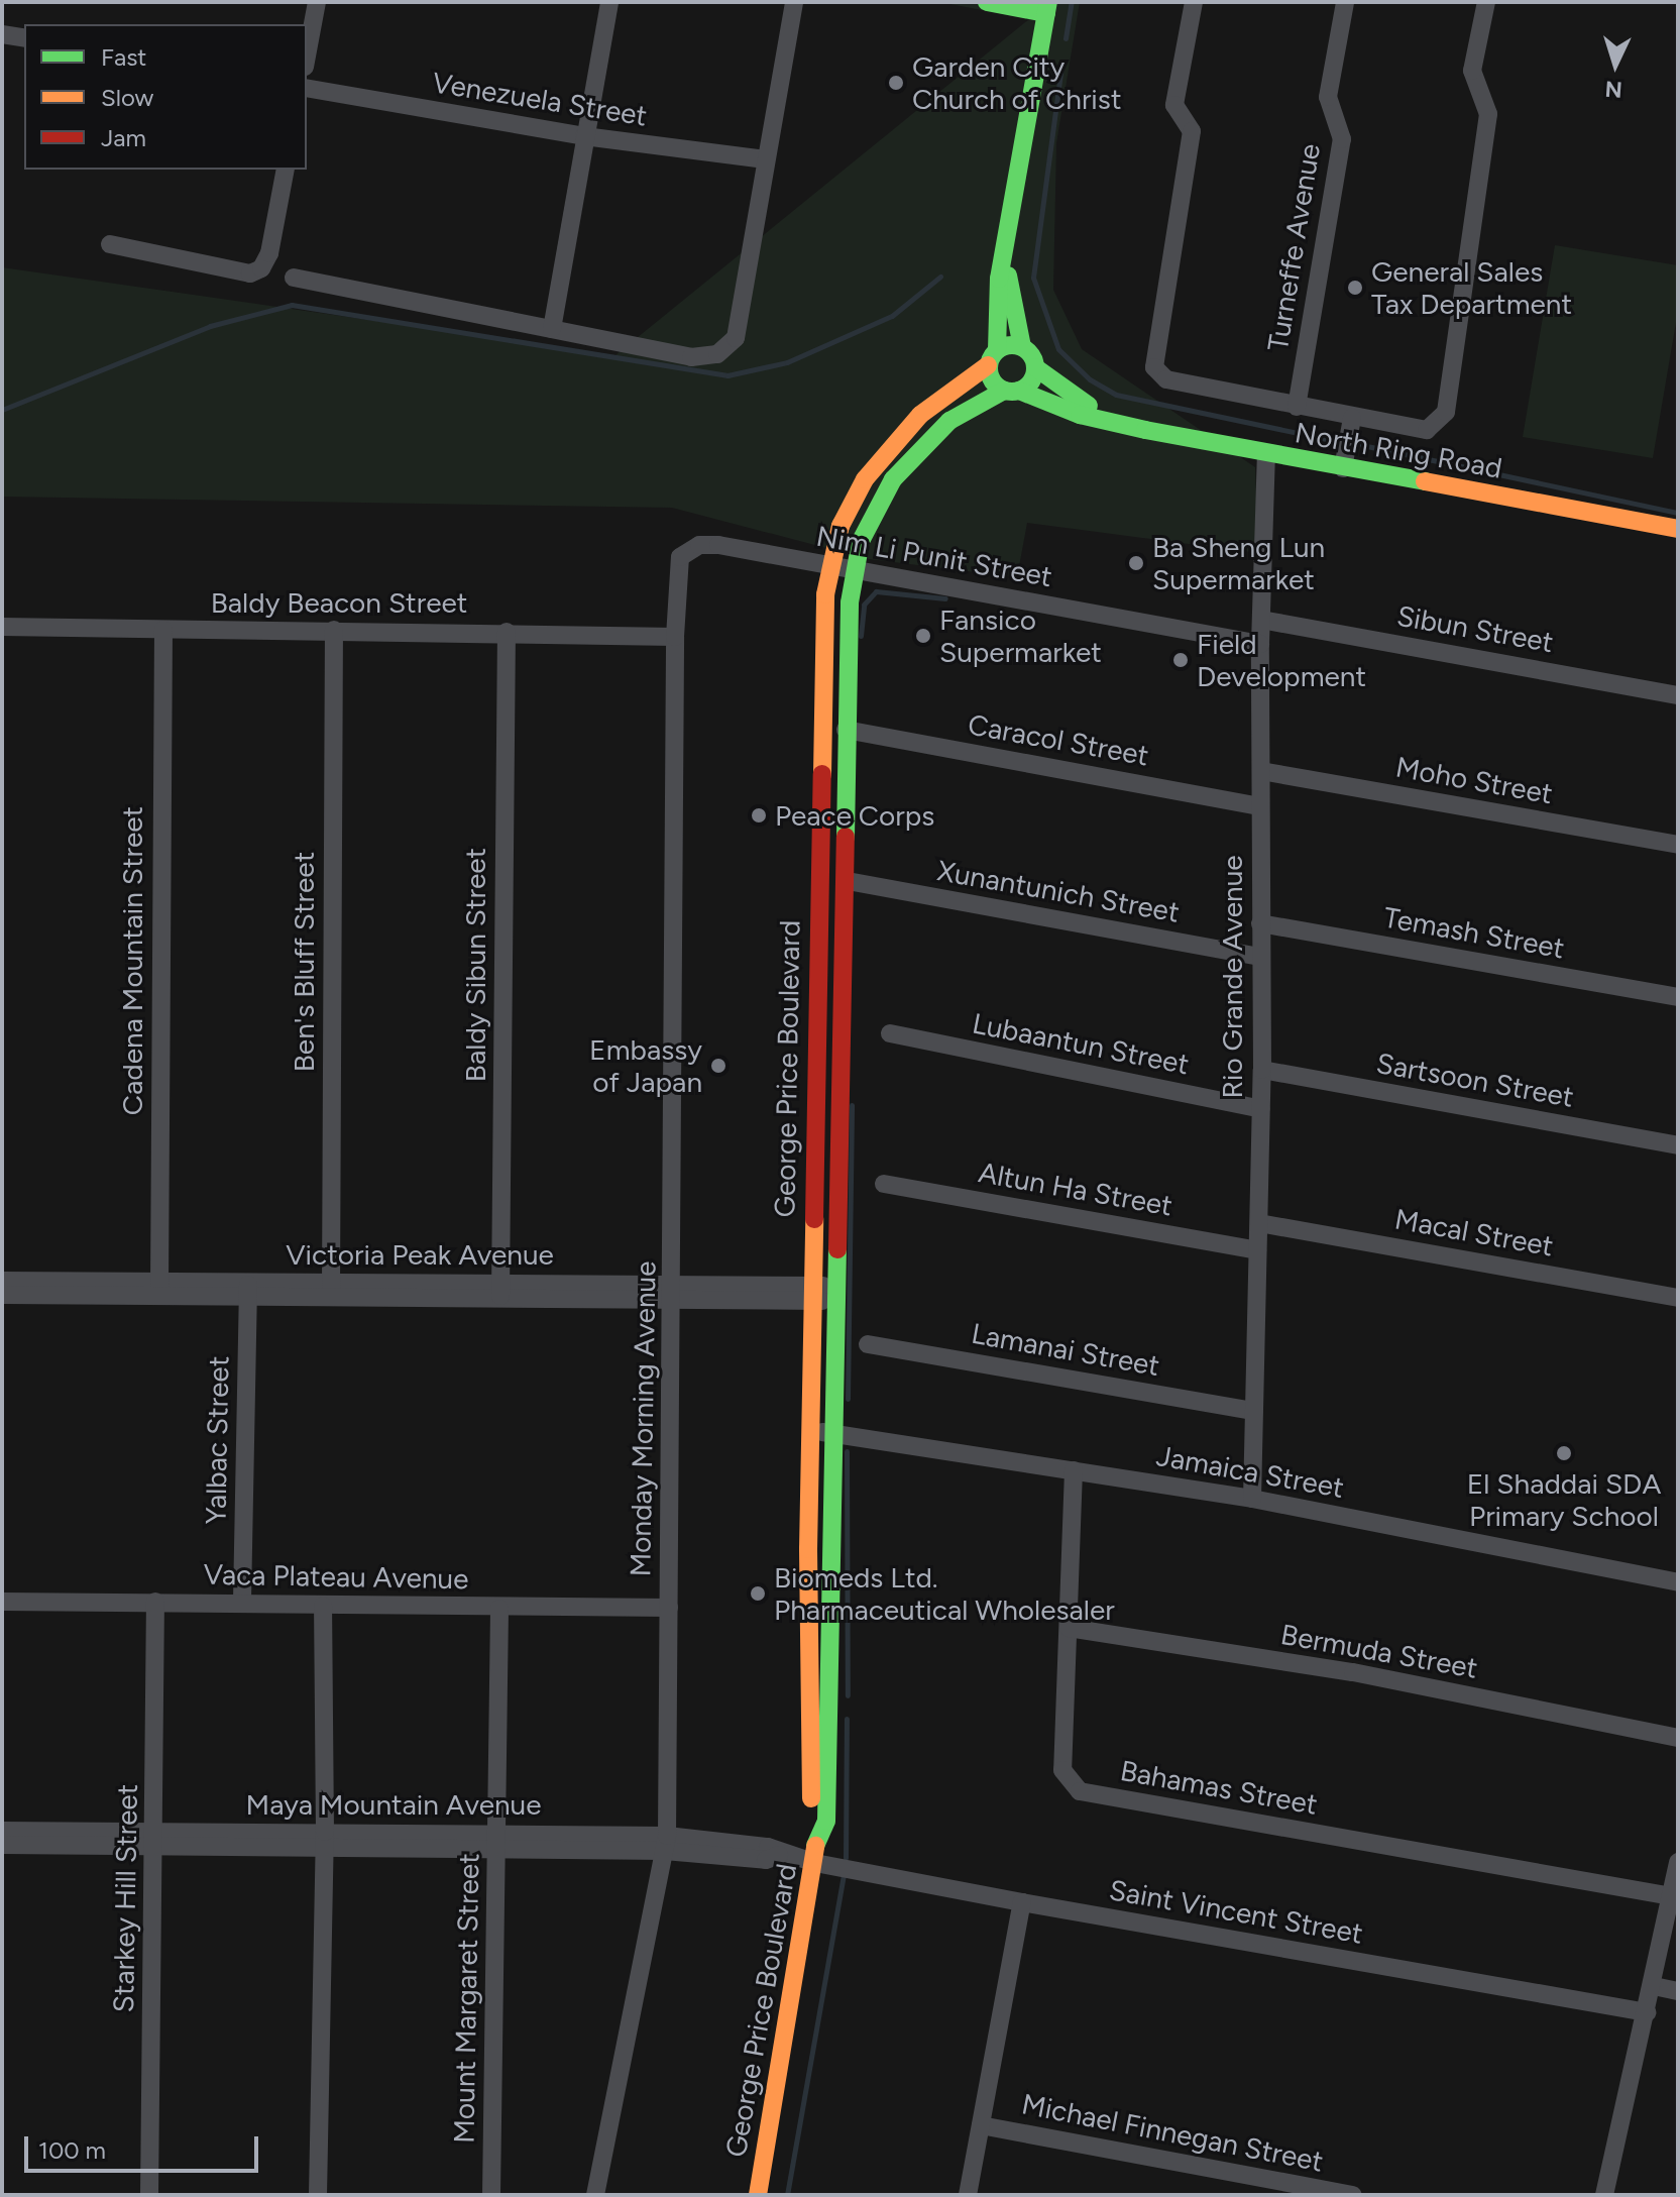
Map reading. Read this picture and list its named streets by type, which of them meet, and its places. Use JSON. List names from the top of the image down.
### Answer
{
  "streets": {
    "main road": ["North Ring Road", "George Price Boulevard"],
    "street": [
      "Venezuela Street",
      "Turneffe Avenue",
      "Nim Li Punit Street",
      "Baldy Beacon Street",
      "Sibun Street",
      "Caracol Street",
      "Moho Street",
      "Xunantunich Street",
      "Temash Street",
      "Cadena Mountain Street",
      "Ben's Bluff Street",
      "Baldy Sibun Street",
      "Rio Grande Avenue",
      "Lubaantun Street",
      "Sartsoon Street",
      "Altun Ha Street",
      "Macal Street",
      "Victoria Peak Avenue",
      "Lamanai Street",
      "Monday Morning Avenue",
      "Yalbac Street",
      "Jamaica Street",
      "Vaca Plateau Avenue",
      "Bermuda Street",
      "Bahamas Street",
      "Maya Mountain Avenue",
      "Starkey Hill Street",
      "Saint Vincent Street",
      "Mount Margaret Street",
      "Michael Finnegan Street"
    ]
  },
  "crossings": [
    ["North Ring Road", "Rio Grande Avenue"],
    ["North Ring Road", "George Price Boulevard"],
    ["Nim Li Punit Street", "Baldy Beacon Street"],
    ["Nim Li Punit Street", "Rio Grande Avenue"],
    ["Nim Li Punit Street", "George Price Boulevard"],
    ["Nim Li Punit Street", "Monday Morning Avenue"],
    ["Baldy Beacon Street", "Cadena Mountain Street"],
    ["Baldy Beacon Street", "Ben's Bluff Street"],
    ["Baldy Beacon Street", "Baldy Sibun Street"],
    ["Baldy Beacon Street", "Monday Morning Avenue"],
    ["Sibun Street", "Rio Grande Avenue"],
    ["Caracol Street", "Rio Grande Avenue"],
    ["Caracol Street", "George Price Boulevard"],
    ["Moho Street", "Rio Grande Avenue"],
    ["Xunantunich Street", "Rio Grande Avenue"],
    ["Temash Street", "Rio Grande Avenue"],
    ["Cadena Mountain Street", "Victoria Peak Avenue"],
    ["Ben's Bluff Street", "Victoria Peak Avenue"],
    ["Baldy Sibun Street", "Victoria Peak Avenue"],
    ["Rio Grande Avenue", "Lubaantun Street"],
    ["Rio Grande Avenue", "Sartsoon Street"],
    ["Rio Grande Avenue", "Altun Ha Street"],
    ["Rio Grande Avenue", "Macal Street"],
    ["Rio Grande Avenue", "Lamanai Street"],
    ["Rio Grande Avenue", "Jamaica Street"],
    ["George Price Boulevard", "Victoria Peak Avenue"],
    ["George Price Boulevard", "Jamaica Street"],
    ["George Price Boulevard", "Maya Mountain Avenue"],
    ["George Price Boulevard", "Saint Vincent Street"],
    ["Victoria Peak Avenue", "Monday Morning Avenue"],
    ["Victoria Peak Avenue", "Yalbac Street"],
    ["Monday Morning Avenue", "Vaca Plateau Avenue"],
    ["Monday Morning Avenue", "Maya Mountain Avenue"],
    ["Yalbac Street", "Vaca Plateau Avenue"],
    ["Jamaica Street", "Bahamas Street"],
    ["Vaca Plateau Avenue", "Starkey Hill Street"],
    ["Vaca Plateau Avenue", "Mount Margaret Street"],
    ["Bermuda Street", "Bahamas Street"],
    ["Maya Mountain Avenue", "Starkey Hill Street"],
    ["Maya Mountain Avenue", "Saint Vincent Street"],
    ["Maya Mountain Avenue", "Mount Margaret Street"]
  ],
  "places": [
    "Garden City Church of Christ",
    "General Sales Tax Department",
    "Ba Sheng Lun Supermarket",
    "Fansico Supermarket",
    "Field Development",
    "Peace Corps",
    "Embassy of Japan",
    "El Shaddai SDA Primary School",
    "Biomeds Ltd. Pharmaceutical Wholesaler"
  ],
  "legend": ["Fast", "Slow", "Jam"],
  "scale_bar": "100 m",
  "north": "bottom"
}
